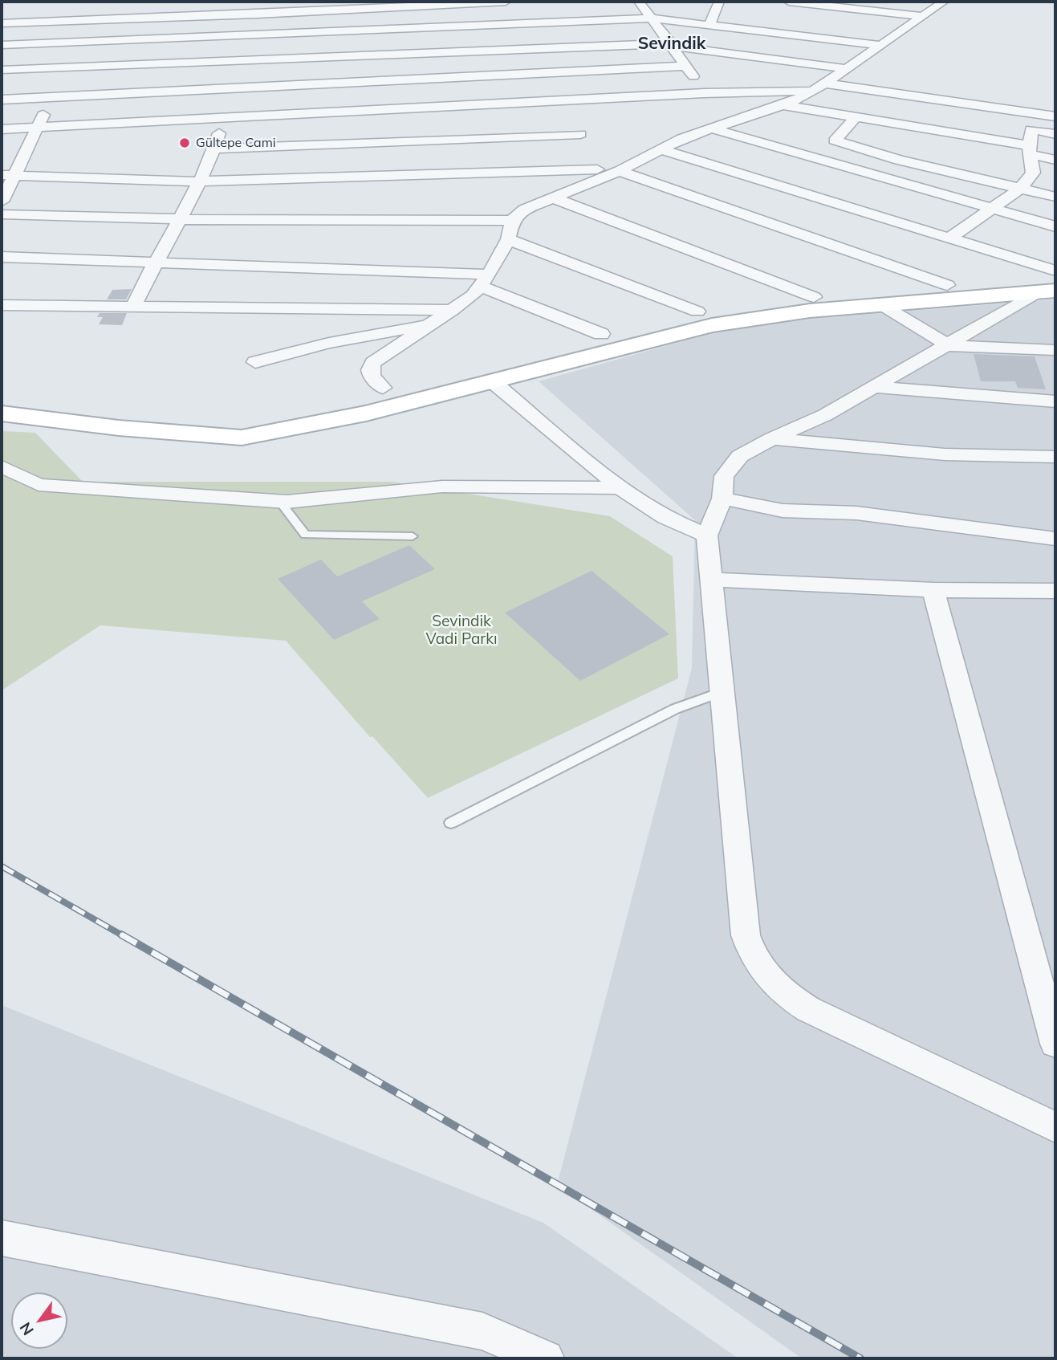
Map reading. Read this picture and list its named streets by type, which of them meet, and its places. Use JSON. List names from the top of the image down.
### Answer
{
  "districts": ["Sevindik"],
  "parks": ["Sevindik Vadi Parkı"],
  "places": ["Gültepe Cami"],
  "north": "bottom left"
}
